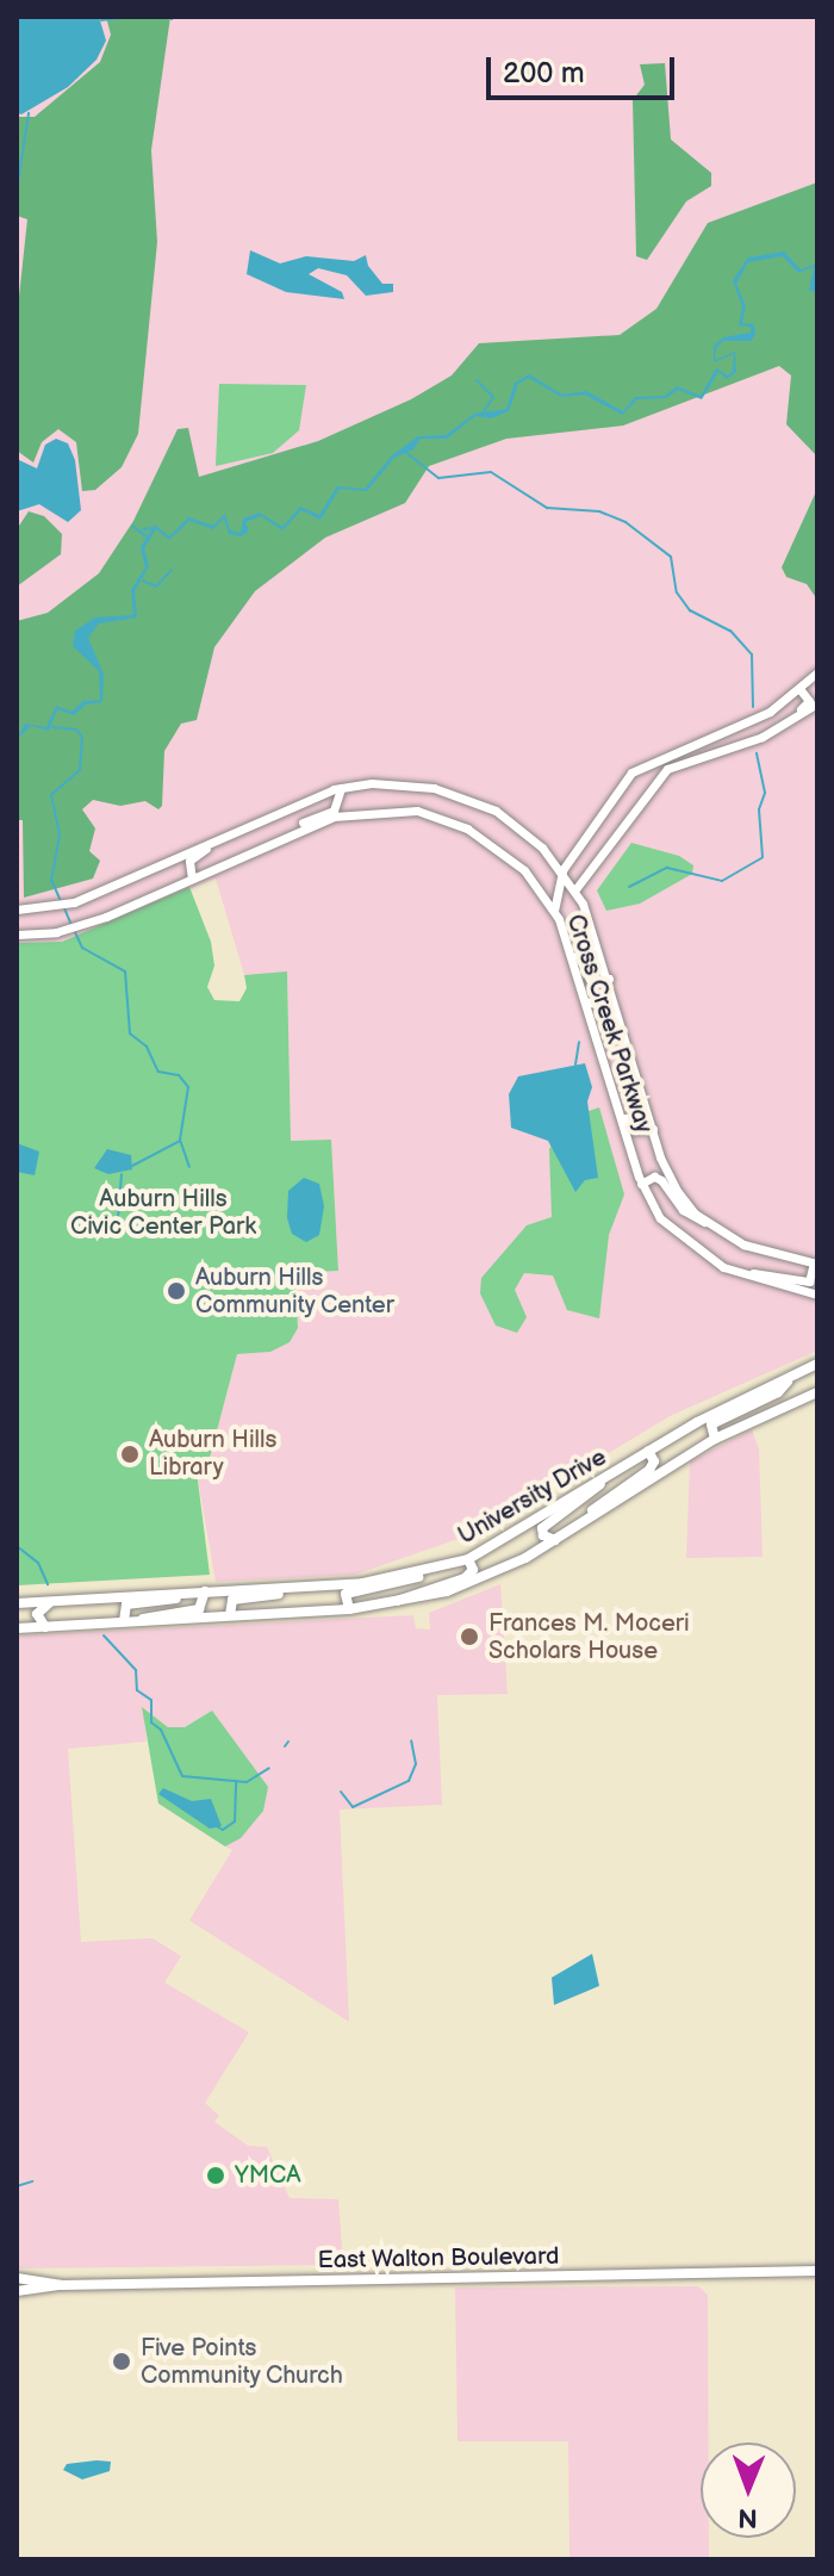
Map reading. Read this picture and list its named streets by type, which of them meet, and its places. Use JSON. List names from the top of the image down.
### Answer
{
  "streets": {
    "main road": ["University Drive", "East Walton Boulevard"],
    "street": ["Cross Creek Parkway"]
  },
  "parks": ["Auburn Hills Civic Center Park"],
  "places": [
    "Auburn Hills Community Center",
    "Auburn Hills Library",
    "Frances M. Moceri Scholars House",
    "YMCA",
    "Five Points Community Church"
  ],
  "scale_bar": "200 m",
  "north": "bottom"
}
